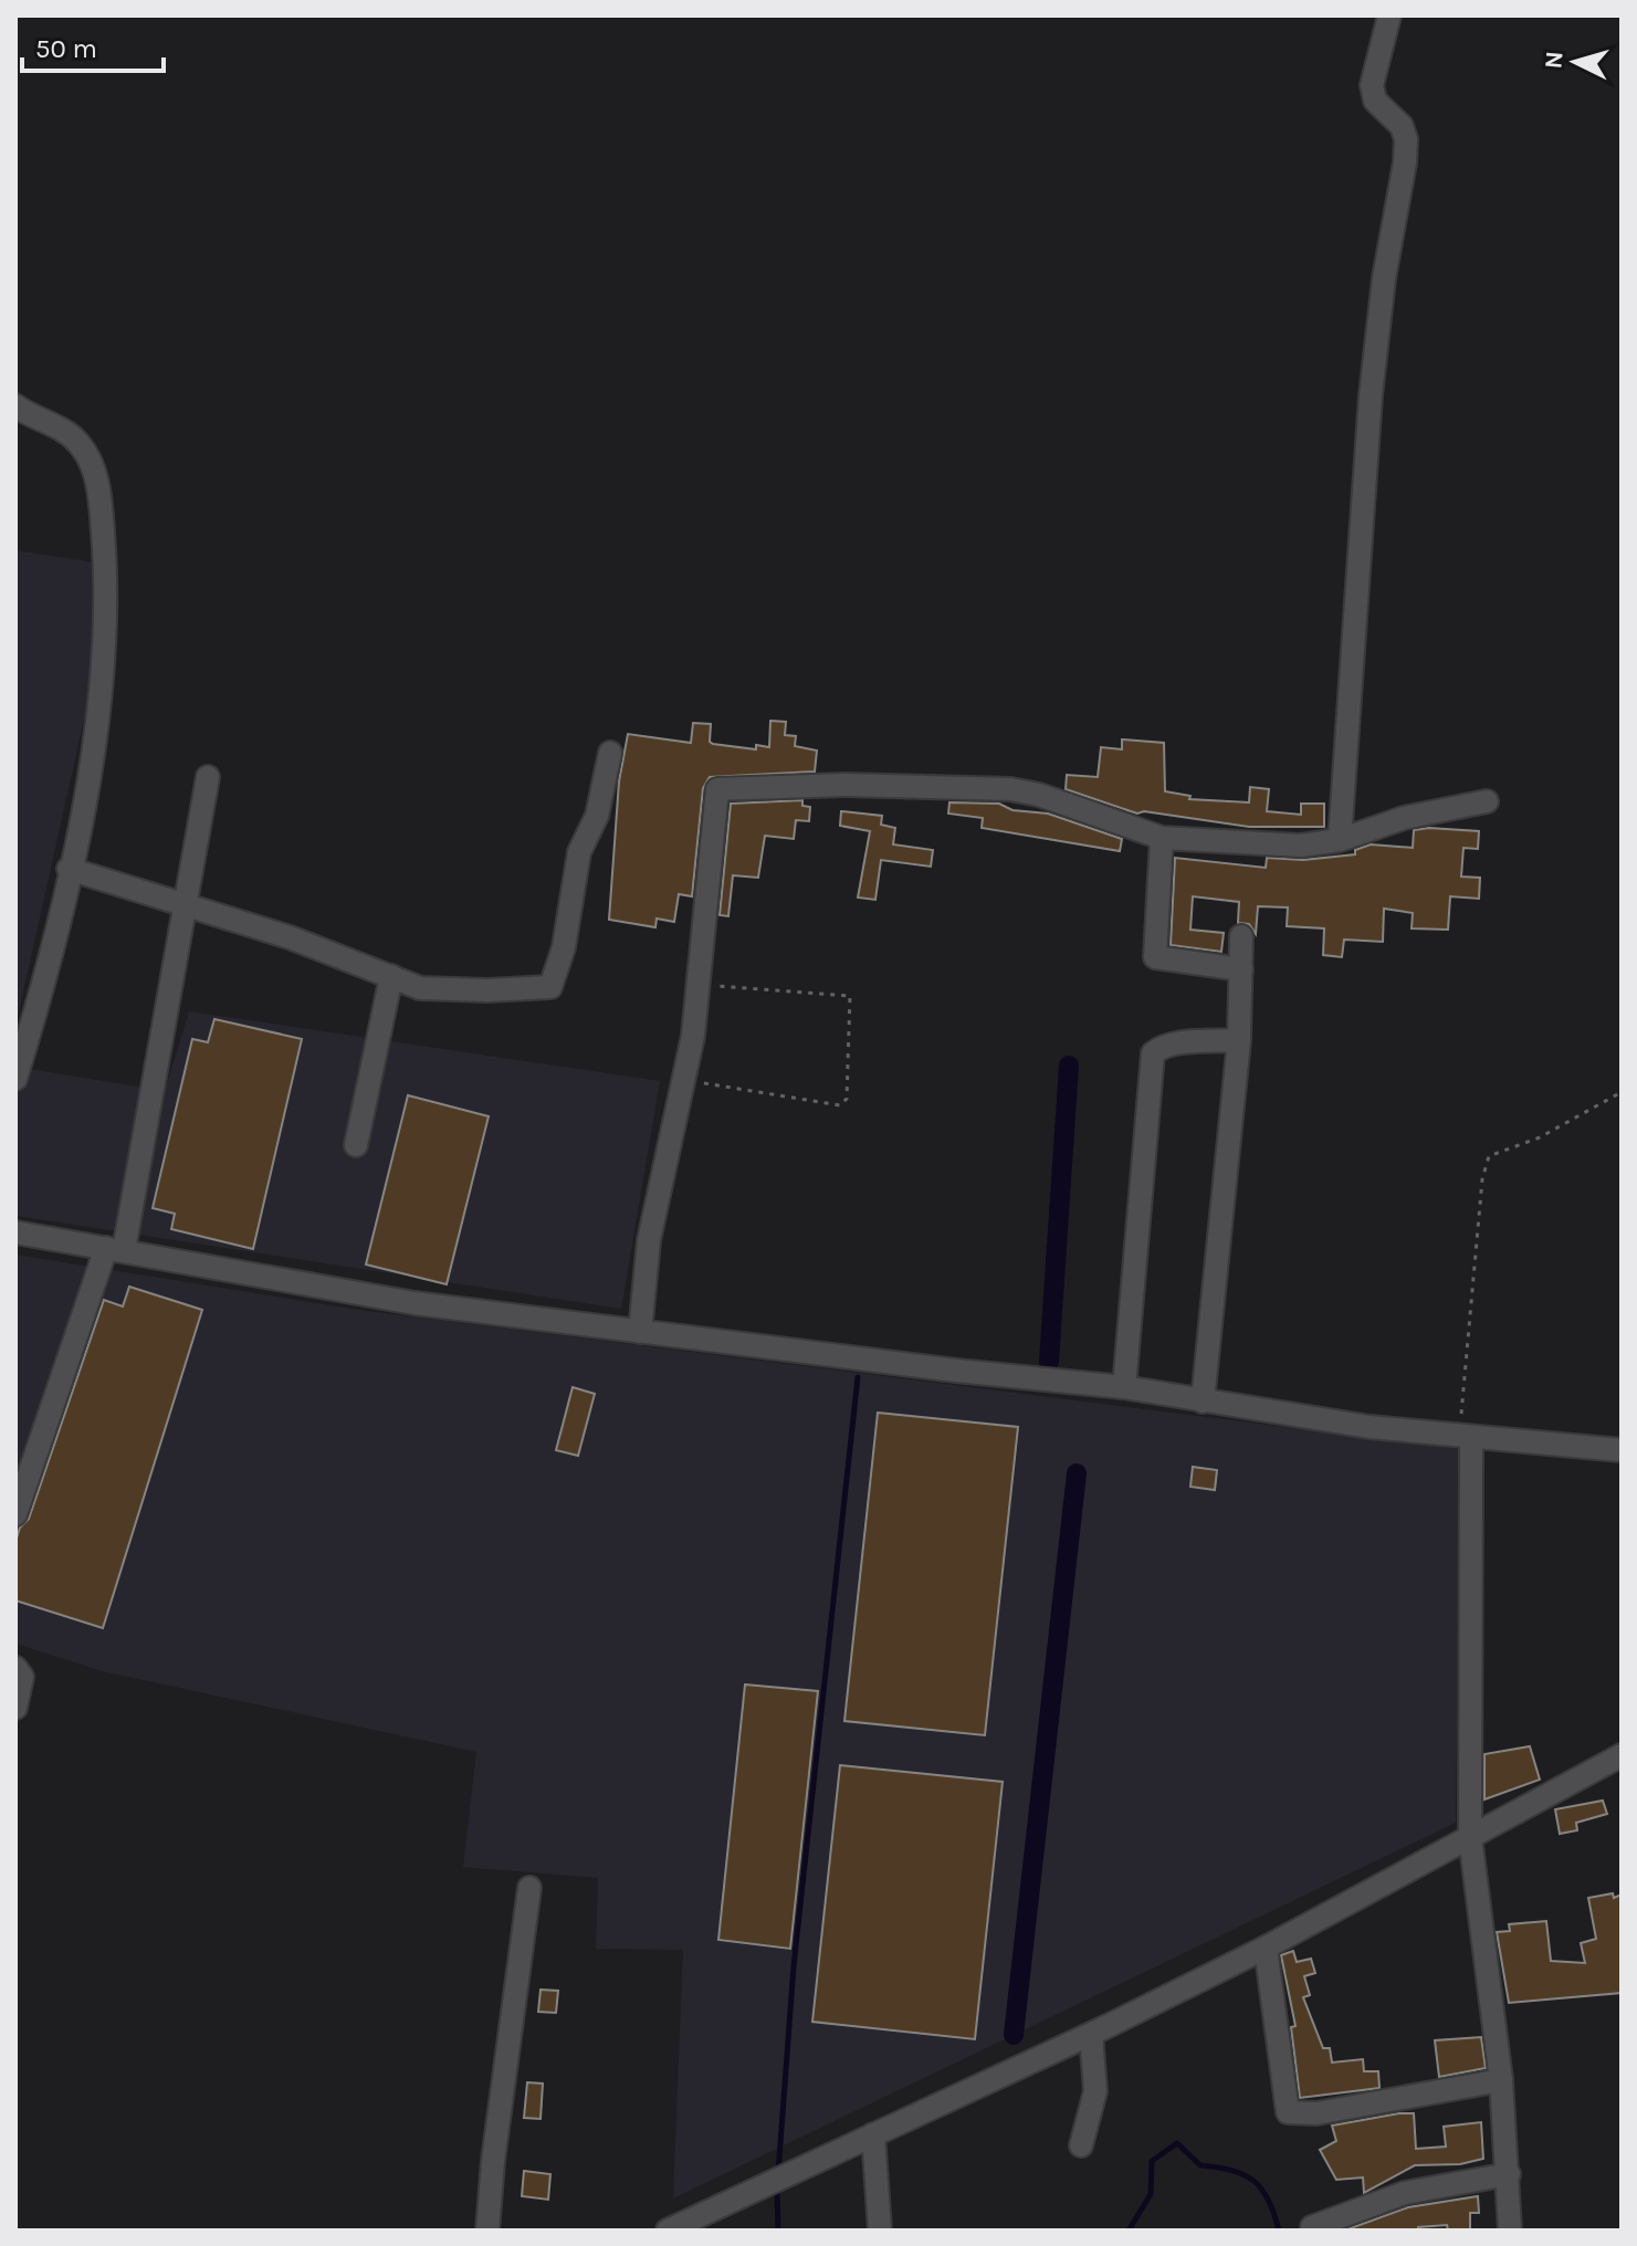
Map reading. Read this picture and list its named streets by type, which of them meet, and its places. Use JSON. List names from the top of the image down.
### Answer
{
  "scale_bar": "50 m",
  "north": "left"
}
